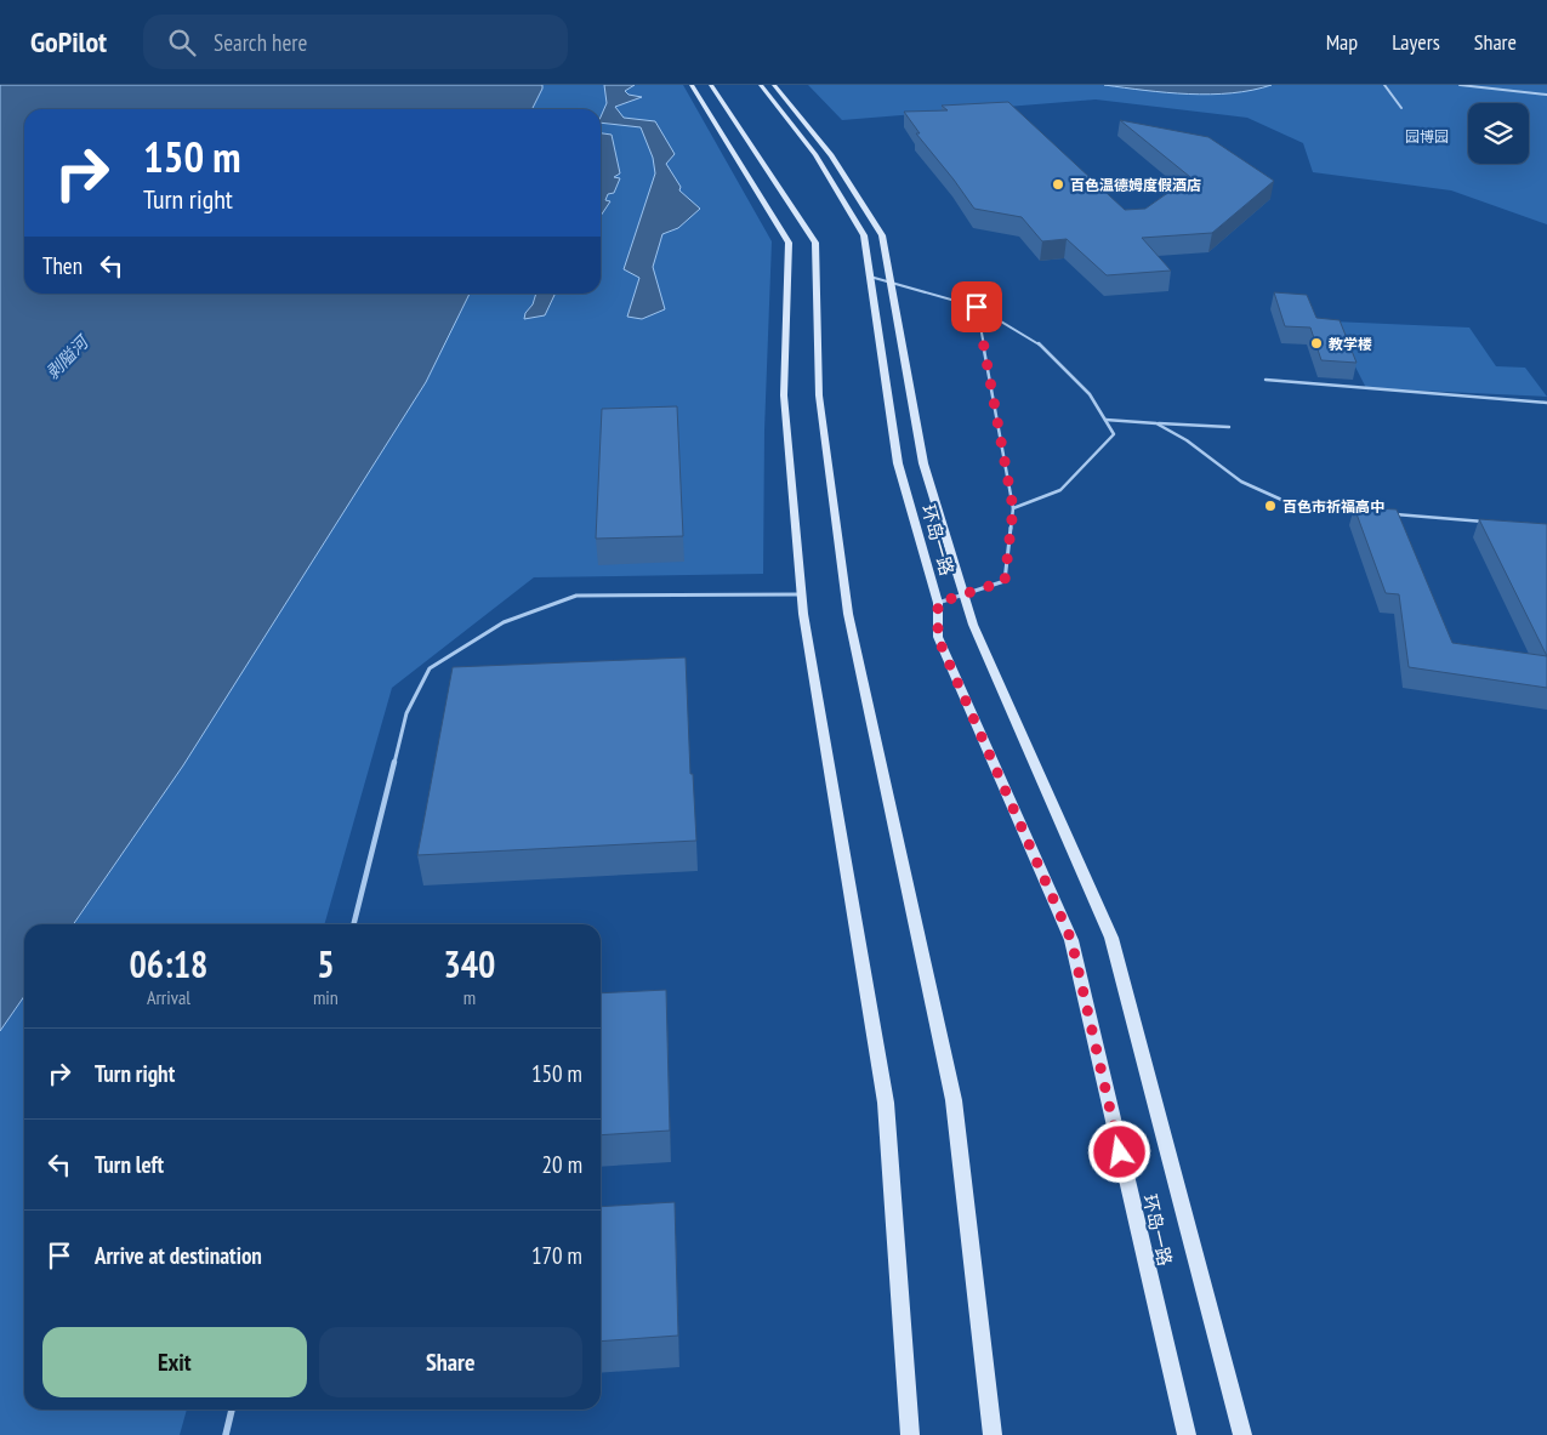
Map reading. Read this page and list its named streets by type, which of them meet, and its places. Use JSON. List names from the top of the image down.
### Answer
{
  "streets": {
    "street": ["环岛一路"]
  },
  "water": ["剥隘河"],
  "parks": ["园博园"],
  "places": ["百色温德姆度假酒店", "教学楼", "百色市祈福高中"],
  "page": {
    "header": "GoPilot",
    "search": "Search here",
    "nav": ["Map", "Layers", "Share"],
    "turn": ["150 m", "Turn right"],
    "then": "Then",
    "eta": [
      "06:18",
      "Arrival",
      "5",
      "min",
      "340",
      "m"
    ],
    "list": [
      {
        "name": "Turn right",
        "value": "150 m"
      },
      {
        "name": "Turn left",
        "value": "20 m"
      },
      {
        "name": "Arrive at destination",
        "value": "170 m"
      }
    ],
    "buttons": ["Exit", "Share"]
  }
}
